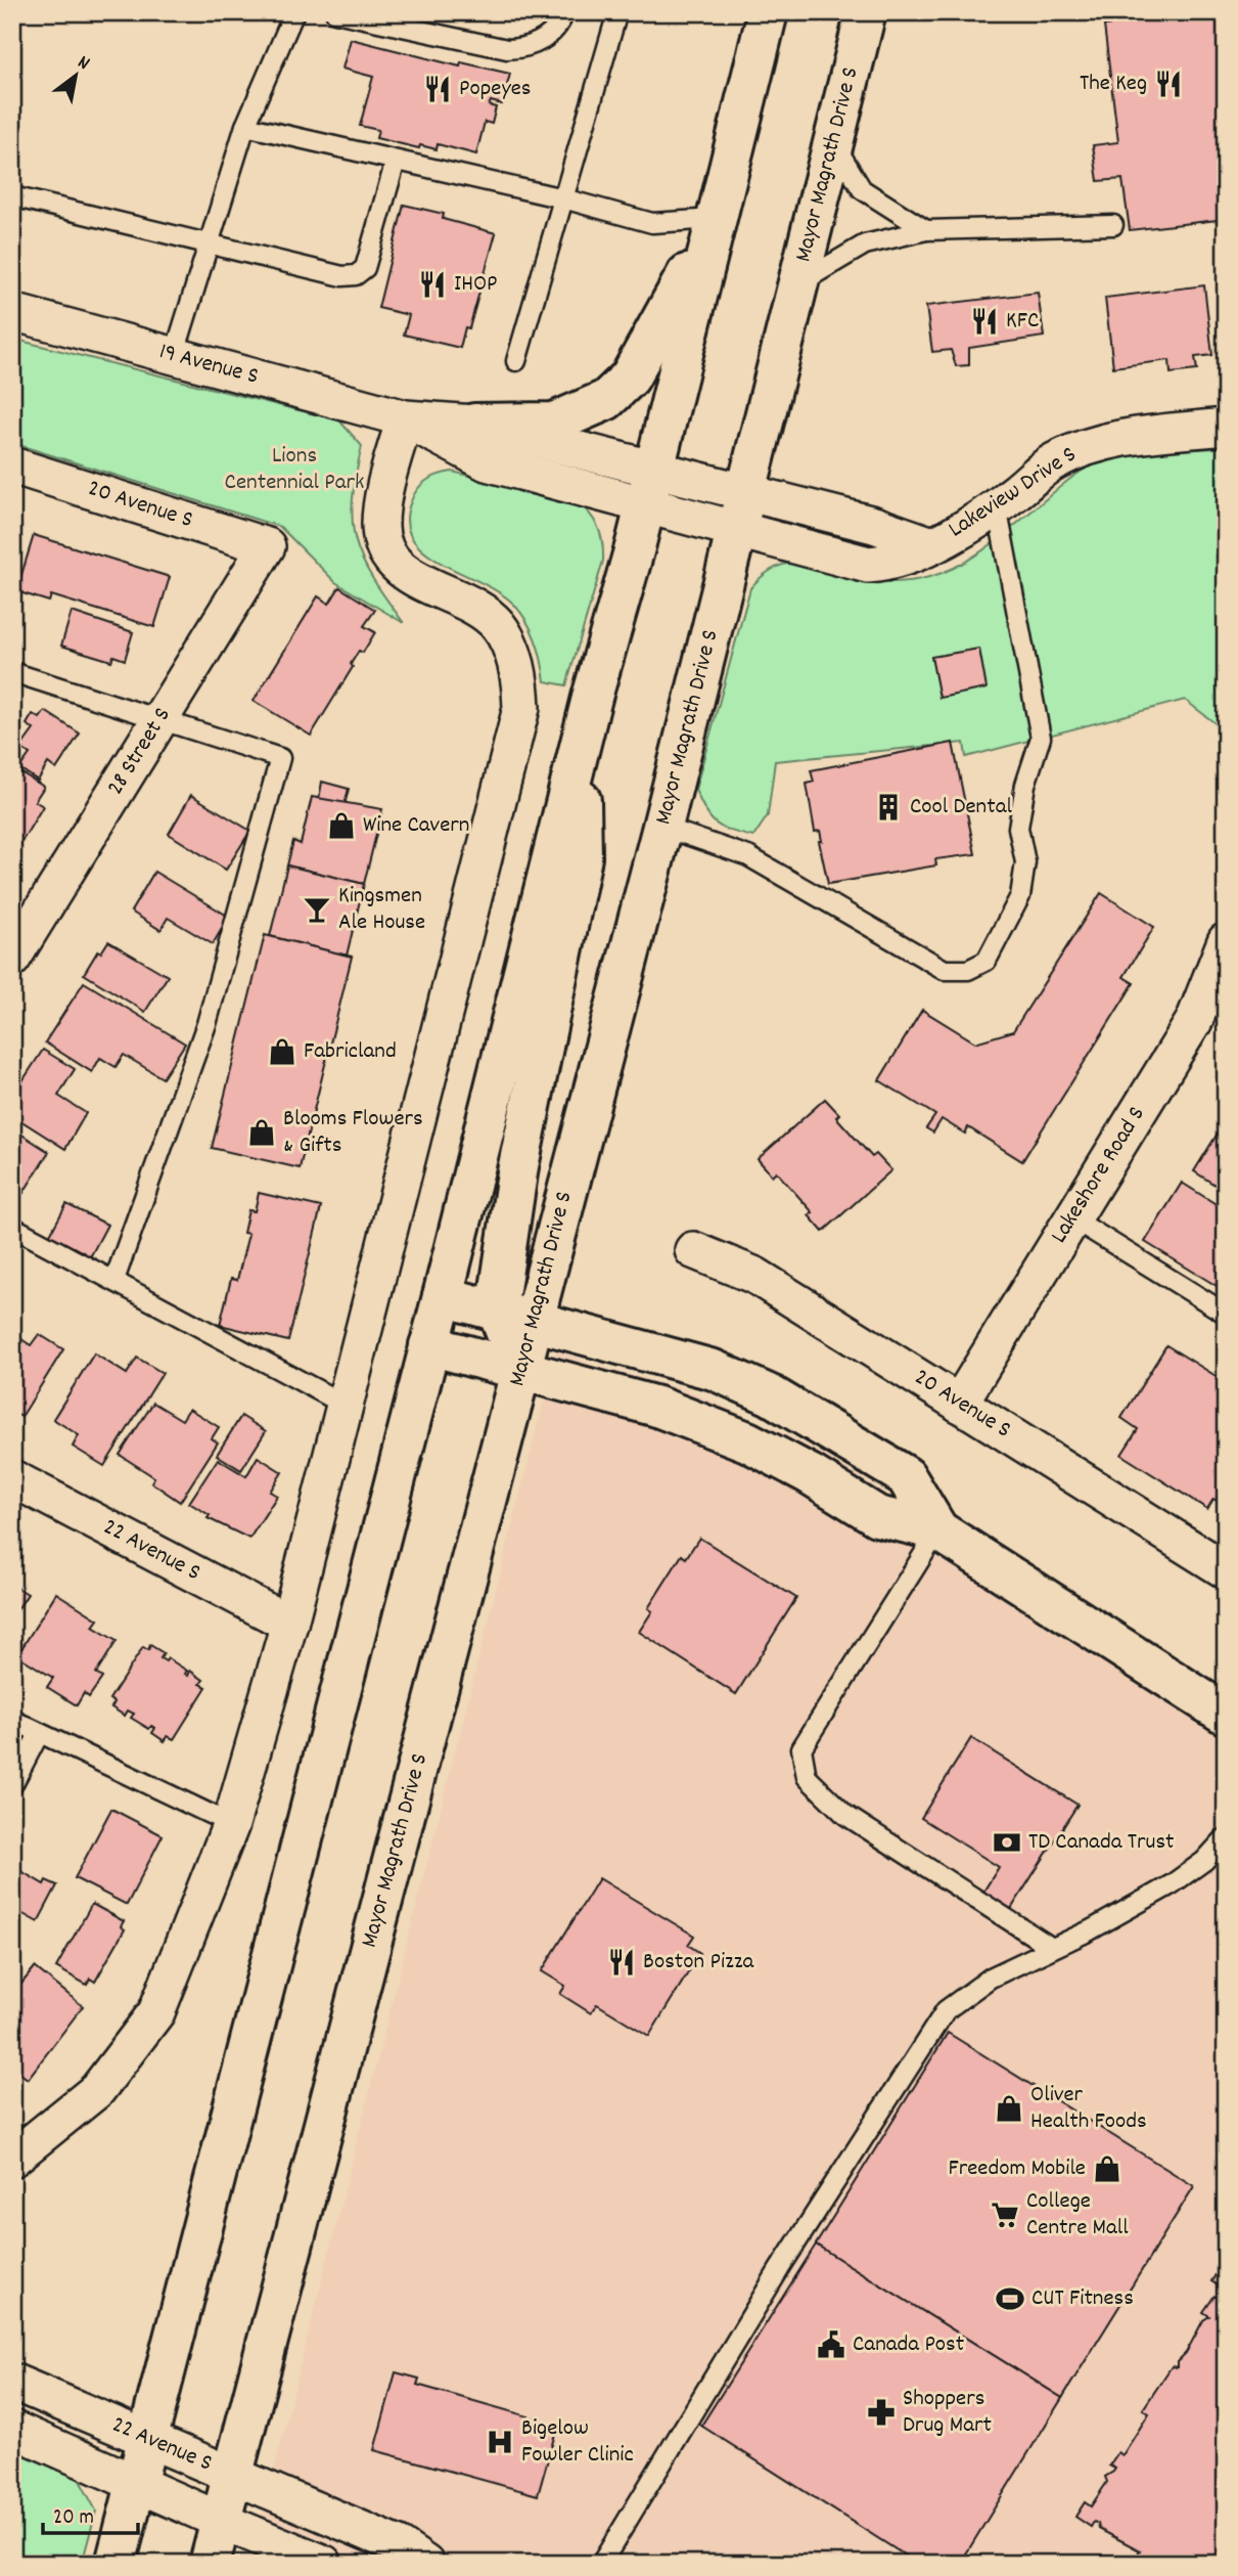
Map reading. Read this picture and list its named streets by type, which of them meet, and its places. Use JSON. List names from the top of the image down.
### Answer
{
  "streets": {
    "main road": ["Mayor Magrath Drive S"],
    "street": [
      "19 Avenue S",
      "Lakeview Drive S",
      "20 Avenue S",
      "28 Street S",
      "Lakeshore Road S",
      "22 Avenue S"
    ]
  },
  "crossings": [
    ["Mayor Magrath Drive S", "19 Avenue S"],
    ["Mayor Magrath Drive S", "Lakeview Drive S"],
    ["Mayor Magrath Drive S", "22 Avenue S"],
    ["19 Avenue S", "Lakeview Drive S"],
    ["20 Avenue S", "28 Street S"],
    ["20 Avenue S", "Lakeshore Road S"]
  ],
  "parks": ["Lions Centennial Park"],
  "places": {
    "restaurant": [
      "The Keg",
      "Popeyes",
      "IHOP",
      "KFC",
      "Boston Pizza"
    ],
    "building": ["Cool Dental"],
    "shop": [
      "Wine Cavern",
      "Fabricland",
      "Blooms Flowers & Gifts",
      "Oliver Health Foods",
      "Freedom Mobile"
    ],
    "bar": ["Kingsmen Ale House"],
    "bank": ["TD Canada Trust"],
    "supermarket": ["College Centre Mall"],
    "sports": ["CUT Fitness"],
    "public building": ["Canada Post"],
    "pharmacy": ["Shoppers Drug Mart"],
    "hospital": ["Bigelow Fowler Clinic"]
  },
  "scale_bar": "20 m",
  "north": "top right"
}
